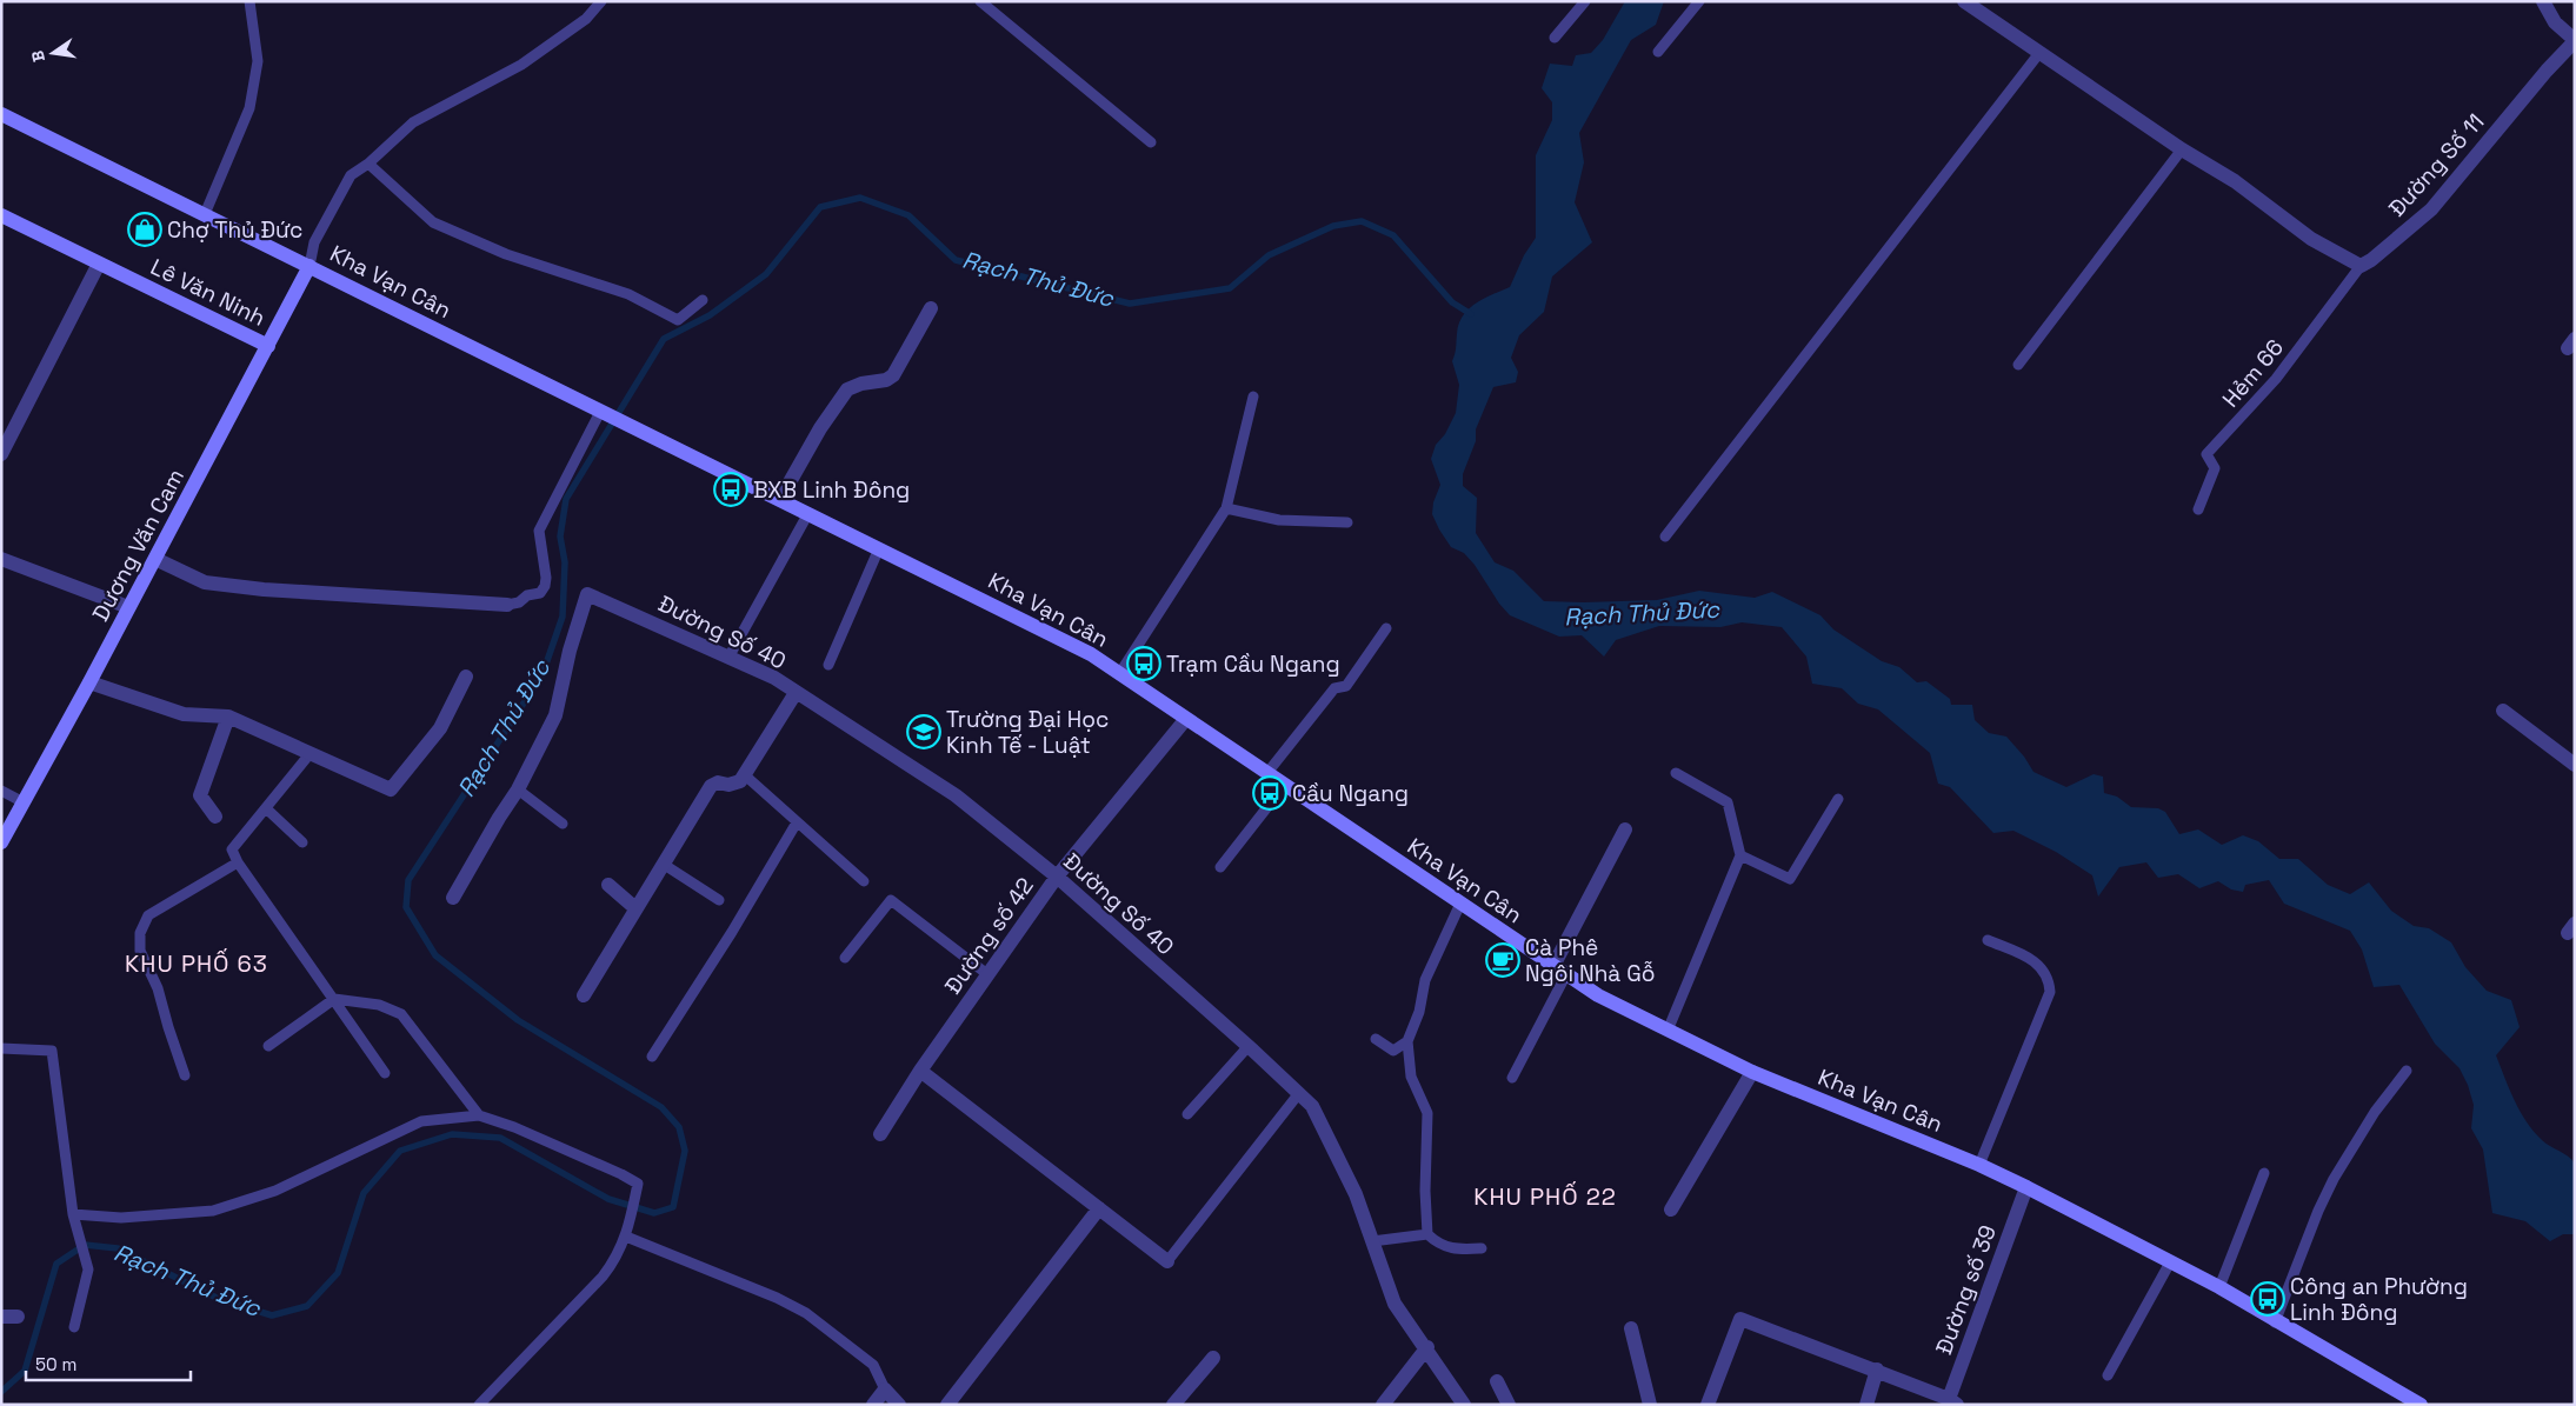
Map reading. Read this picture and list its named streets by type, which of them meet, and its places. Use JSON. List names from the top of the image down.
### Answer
{
  "streets": {
    "main road": ["Kha Vạn Cân", "Lê Văn Ninh", "Dương Văn Cam"],
    "street": [
      "Đường Số 11",
      "Đường Số 40",
      "Đường số 42",
      "Đường số 39"
    ],
    "lane": ["Hẻm 66"]
  },
  "crossings": [
    ["Đường Số 11", "Hẻm 66"],
    ["Kha Vạn Cân", "Dương Văn Cam"],
    ["Kha Vạn Cân", "Đường số 42"],
    ["Kha Vạn Cân", "Đường số 39"],
    ["Lê Văn Ninh", "Dương Văn Cam"],
    ["Đường Số 40", "Đường số 42"]
  ],
  "districts": ["KHU PHỐ 63", "KHU PHỐ 22"],
  "water": ["Rạch Thủ Đức"],
  "places": {
    "shop": ["Chợ Thủ Đức"],
    "bus stop": [
      "BXB Linh Đông",
      "Trạm Cầu Ngang",
      "Cầu Ngang",
      "Công an Phường Linh Đông"
    ],
    "school or university": ["Trường Đại Học Kinh Tế - Luật"],
    "cafe": ["Cà Phê Ngôi Nhà Gỗ"]
  },
  "scale_bar": "50 m",
  "north": "left"
}
